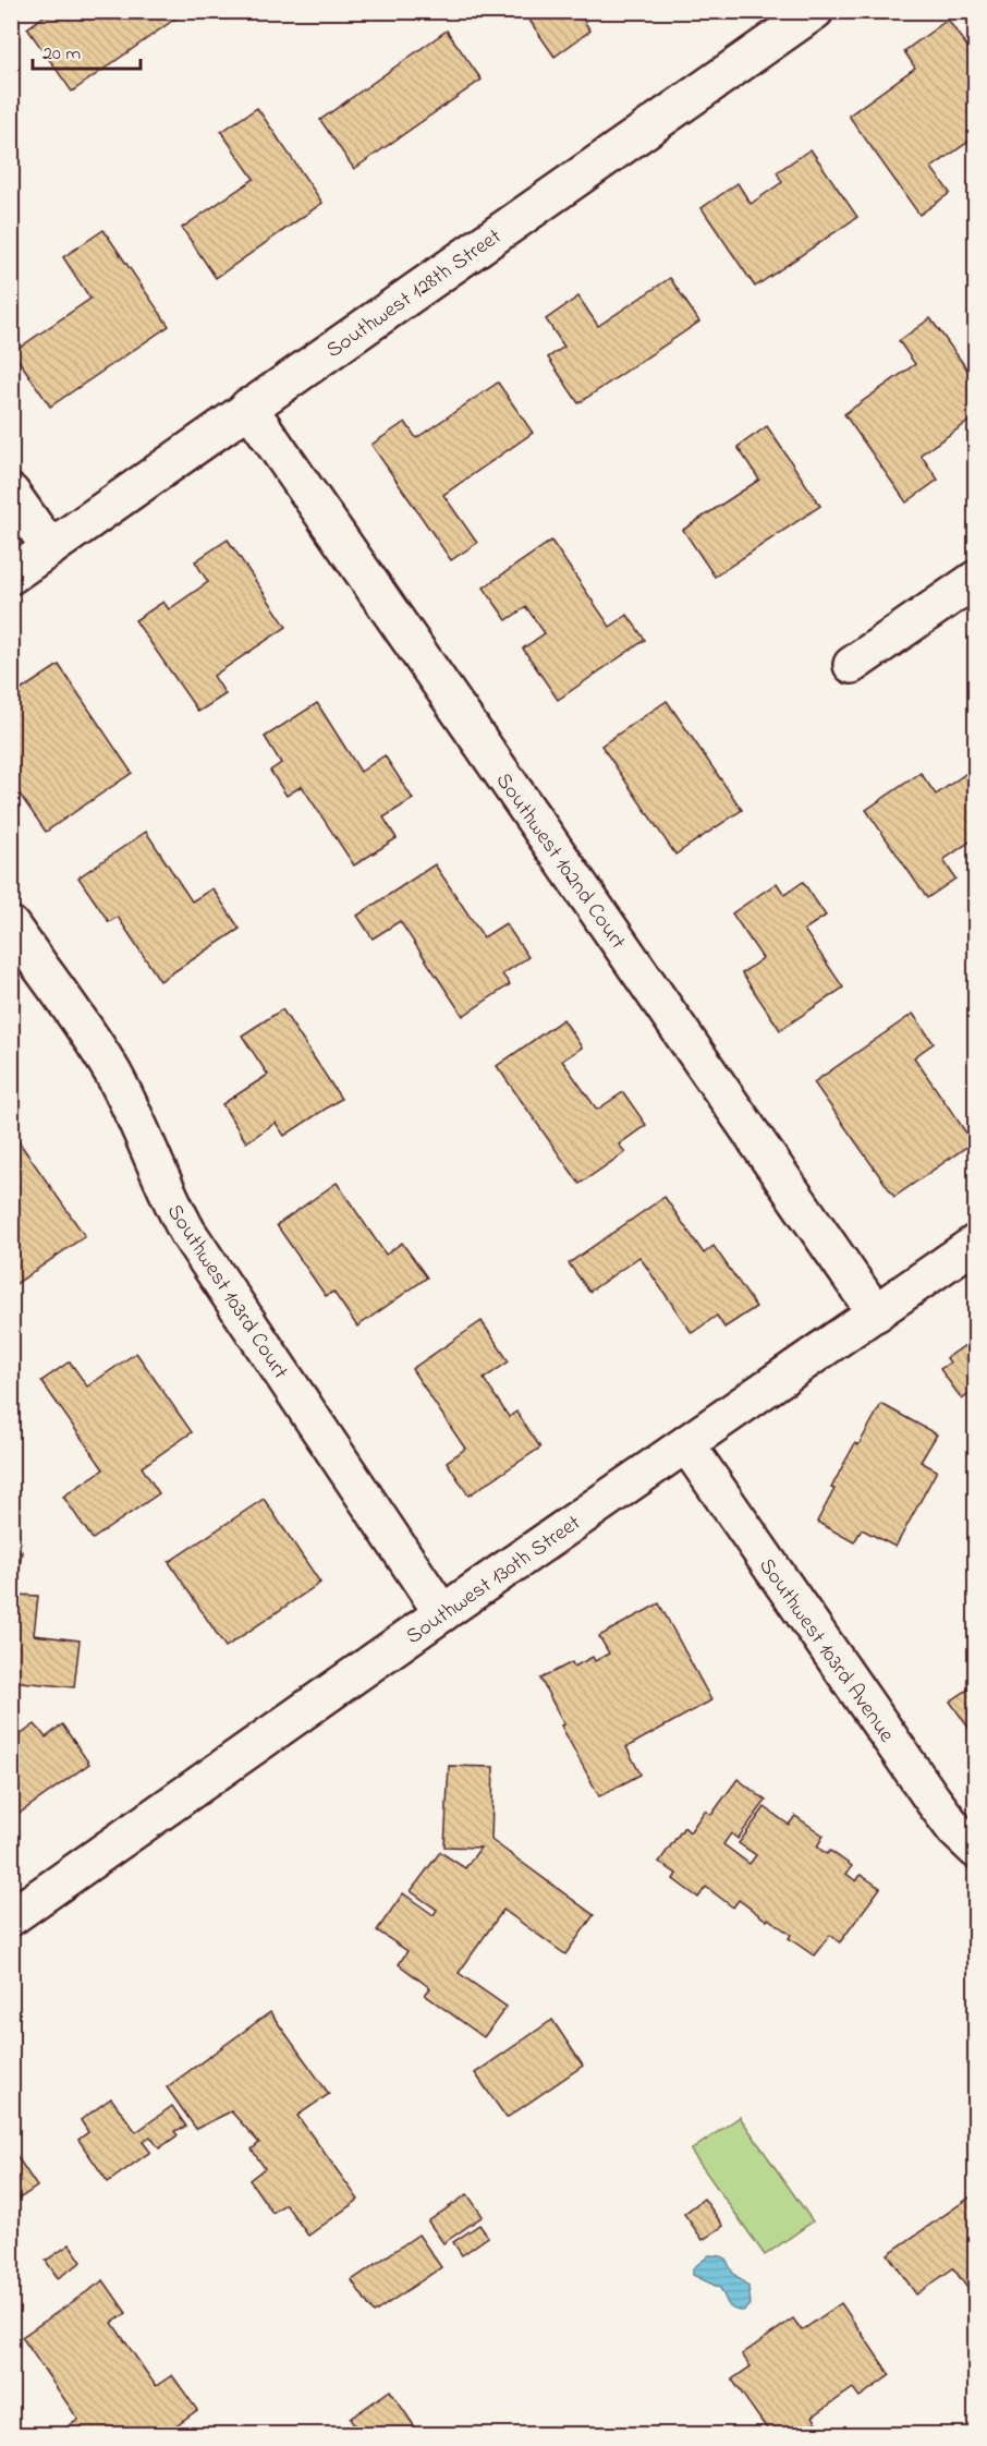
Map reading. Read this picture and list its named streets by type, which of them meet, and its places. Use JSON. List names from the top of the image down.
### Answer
{
  "streets": {
    "street": [
      "Southwest 128th Street",
      "Southwest 102nd Court",
      "Southwest 103rd Court",
      "Southwest 130th Street",
      "Southwest 103rd Avenue"
    ]
  },
  "crossings": [
    ["Southwest 128th Street", "Southwest 102nd Court"],
    ["Southwest 102nd Court", "Southwest 130th Street"],
    ["Southwest 103rd Court", "Southwest 130th Street"],
    ["Southwest 130th Street", "Southwest 103rd Avenue"]
  ],
  "scale_bar": "20 m"
}
